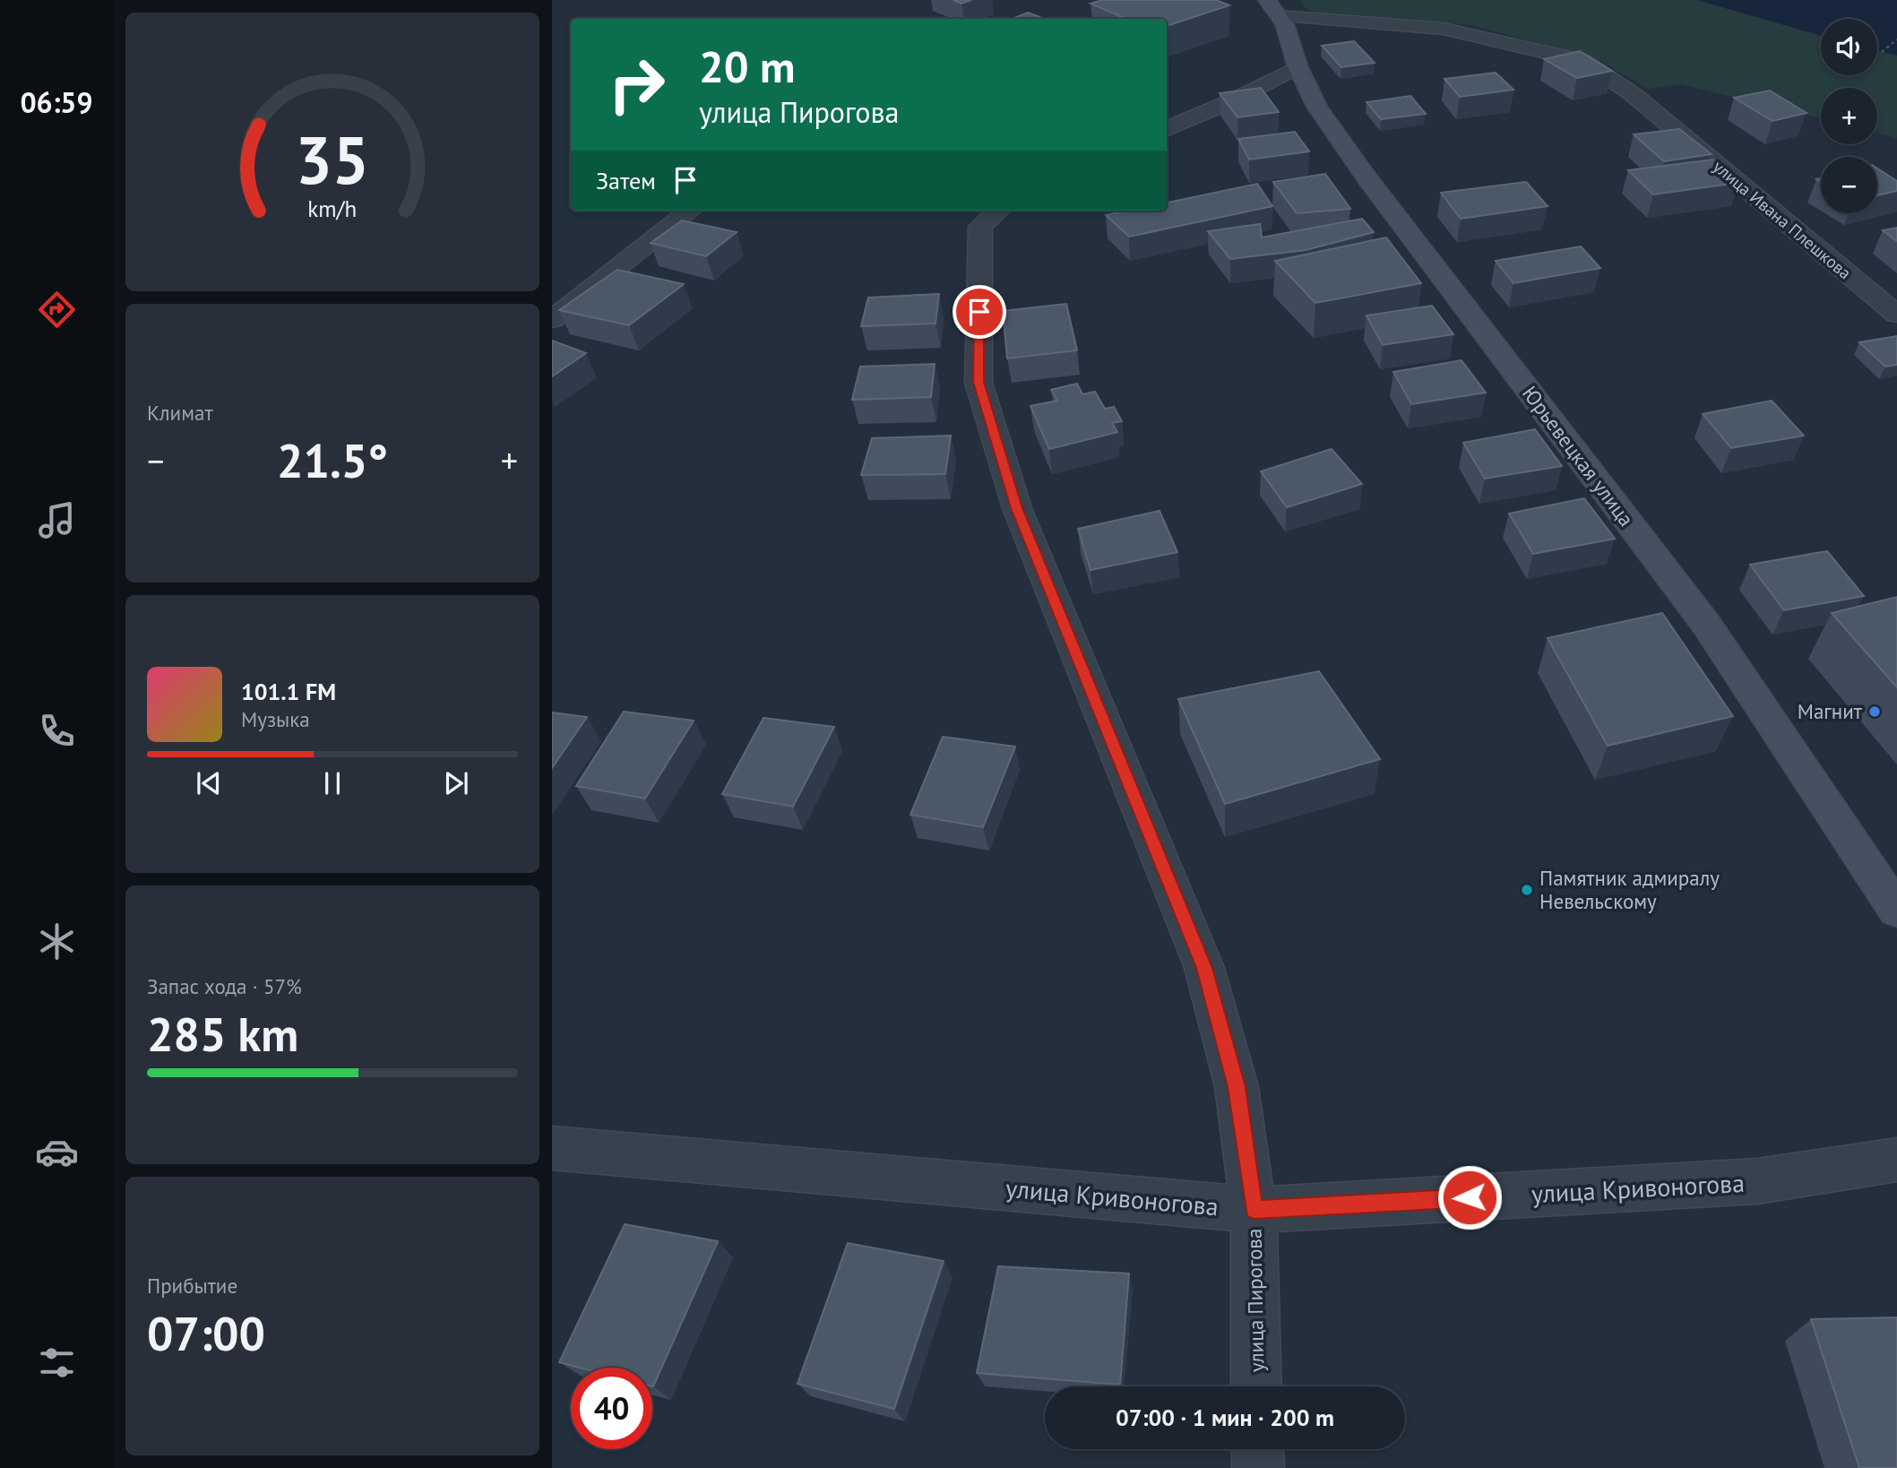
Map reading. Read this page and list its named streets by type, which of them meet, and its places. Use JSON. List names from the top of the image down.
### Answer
{
  "streets": {
    "main road": ["Юрьевецкая улица"],
    "street": ["улица Ивана Плешкова", "улица Кривоногова", "улица Пирогова"]
  },
  "crossings": [
    ["улица Ивана Плешкова", "Юрьевецкая улица"],
    ["улица Кривоногова", "улица Пирогова"]
  ],
  "places": ["Магнит", "Памятник адмиралу Невельскому"],
  "page": {
    "tabs": "06:59",
    "map_buttons": ["+", "−"],
    "turn": ["20 m", "улица Пирогова"],
    "then": "Затем",
    "tile": [
      "Климат",
      ["Запас хода · 57%", "285 km"],
      ["Прибытие", "07:00"]
    ],
    "heat": ["−", "21.5°", "+"],
    "song": ["101.1 FM", "Музыка"],
    "limit": "40",
    "trip": "07:00 · 1 мин · 200 m",
    "gauge": ["35", "km/h"]
  }
}
